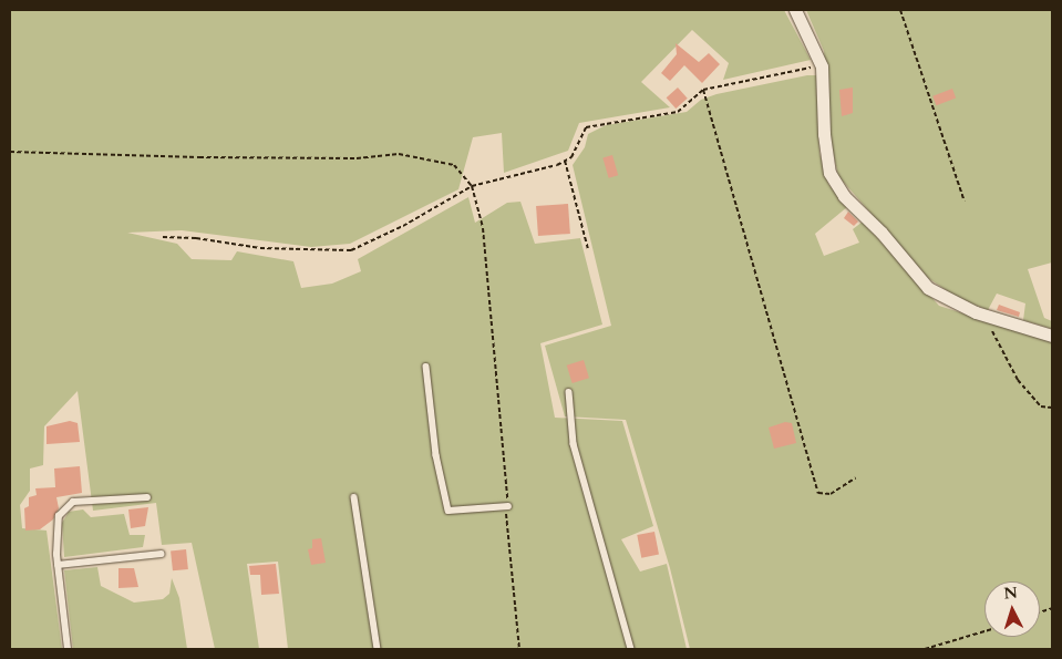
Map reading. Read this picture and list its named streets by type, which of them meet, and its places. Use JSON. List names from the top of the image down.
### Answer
{
  "north": "top"
}
